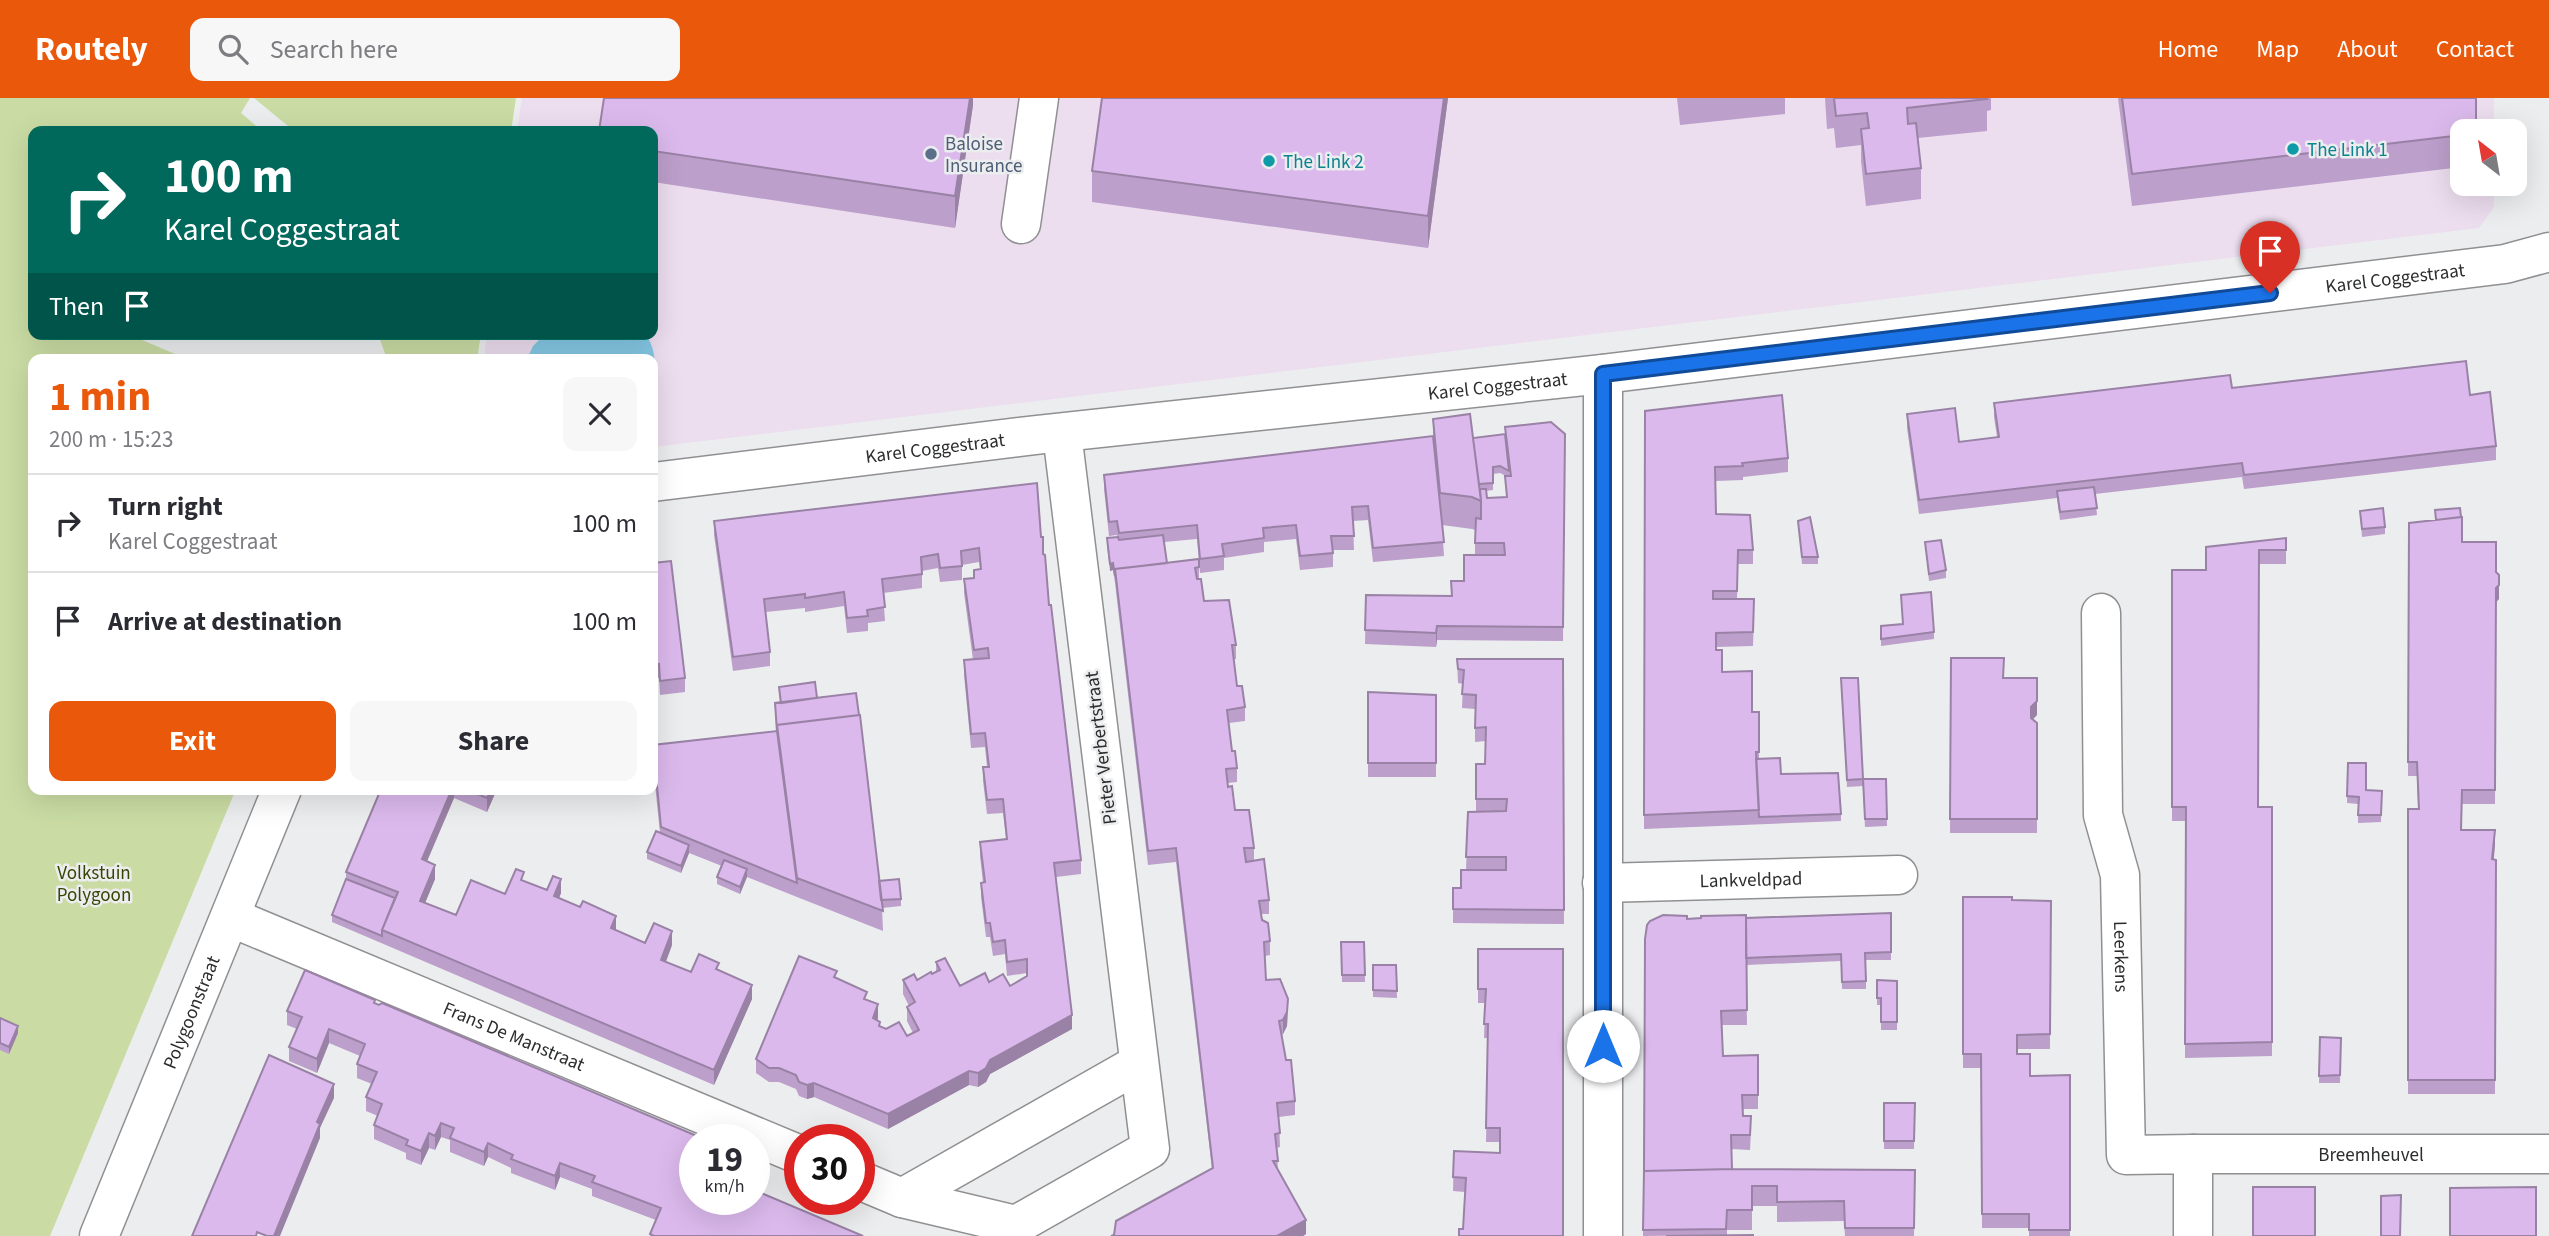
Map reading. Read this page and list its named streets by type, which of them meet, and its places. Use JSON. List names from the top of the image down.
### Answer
{
  "streets": {
    "street": [
      "Karel Coggestraat",
      "Pieter Verbertstraat",
      "Lankveldpad",
      "Leerkens",
      "Polygoonstraat",
      "Frans De Manstraat",
      "Breemheuvel"
    ]
  },
  "crossings": [
    ["Karel Coggestraat", "Pieter Verbertstraat"],
    ["Leerkens", "Breemheuvel"],
    ["Polygoonstraat", "Frans De Manstraat"]
  ],
  "parks": ["Volkstuin Polygoon"],
  "places": ["The Link 1", "Baloise Insurance", "The Link 2"],
  "north": "top left",
  "page": {
    "header": "Routely",
    "search": "Search here",
    "nav": [
      "Home",
      "Map",
      "About",
      "Contact"
    ],
    "turn": ["100 m", "Karel Coggestraat"],
    "then": "Then",
    "heading": ["1 min", "200 m · 15:23"],
    "list": [
      {
        "name": "Turn right",
        "note": "Karel Coggestraat",
        "value": "100 m"
      },
      {
        "name": "Arrive at destination",
        "value": "100 m"
      }
    ],
    "buttons": ["Exit", "Share"],
    "speed": "19 km/h",
    "limit": "30"
  }
}
